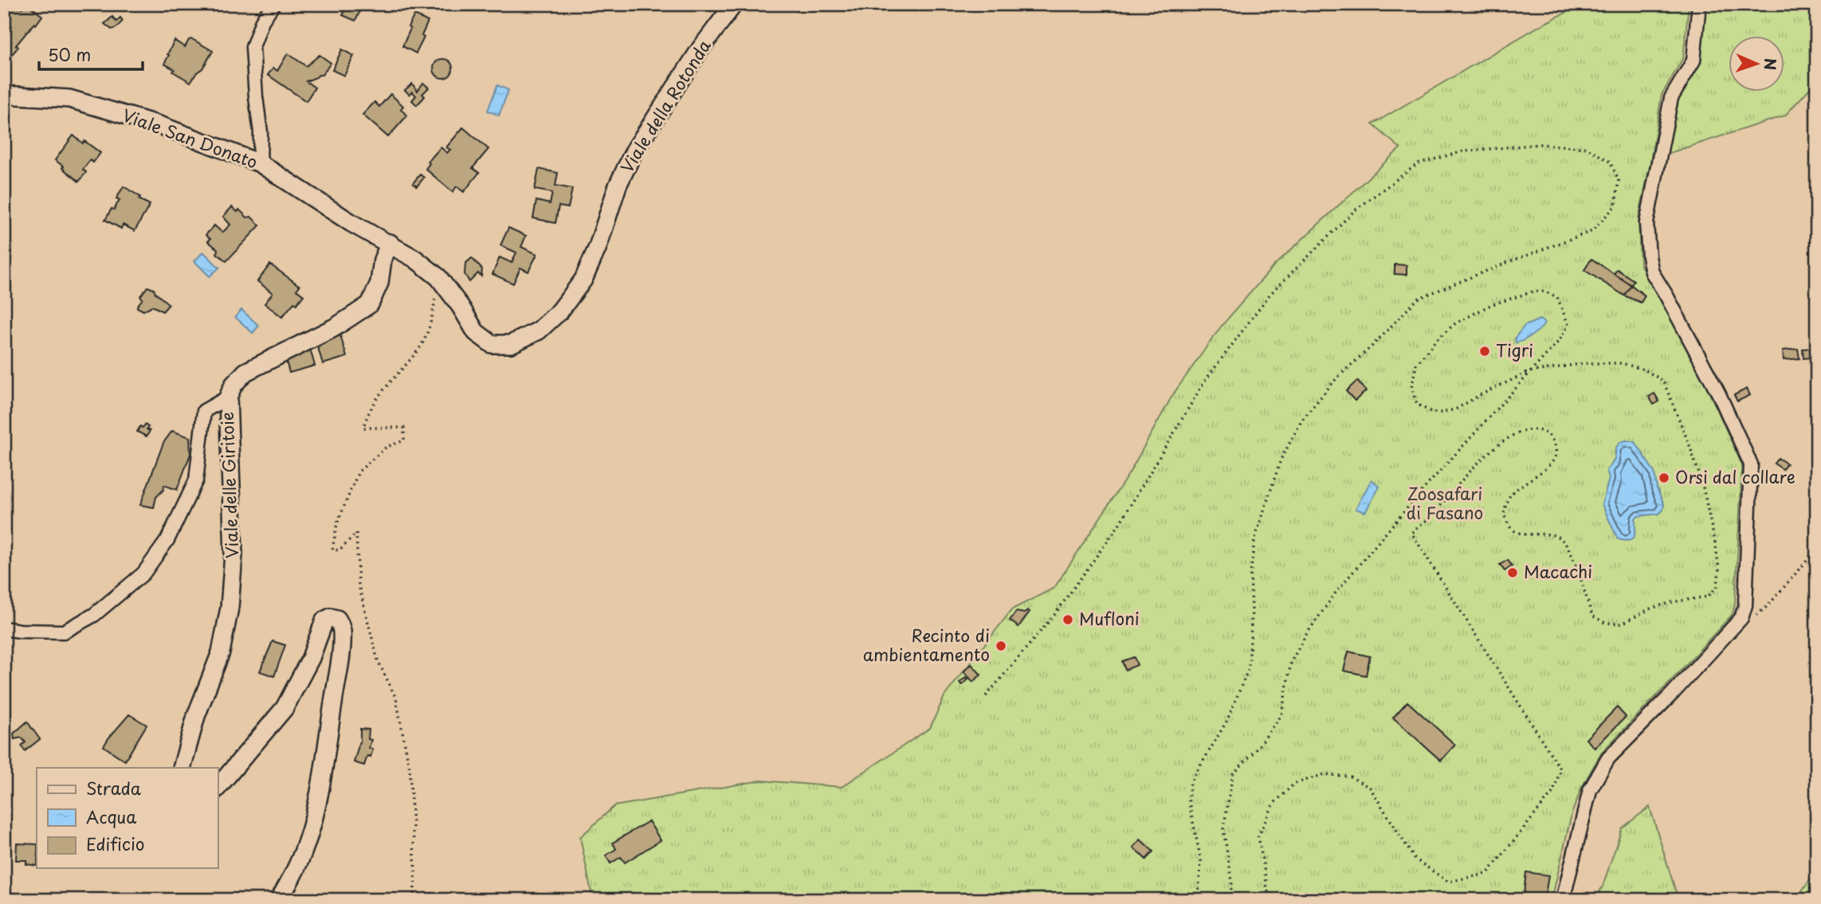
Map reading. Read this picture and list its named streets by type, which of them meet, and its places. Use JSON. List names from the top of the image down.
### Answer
{
  "streets": {
    "street": ["Viale della Rotonda", "Viale San Donato", "Viale delle Giritoie"]
  },
  "crossings": [
    ["Viale della Rotonda", "Viale San Donato"],
    ["Viale della Rotonda", "Viale delle Giritoie"],
    ["Viale San Donato", "Viale delle Giritoie"]
  ],
  "parks": ["Zoosafari di Fasano"],
  "places": [
    "Tigri",
    "Orsi dal collare",
    "Macachi",
    "Mufloni",
    "Recinto di ambientamento"
  ],
  "legend": ["Strada", "Acqua", "Edificio"],
  "scale_bar": "50 m",
  "north": "right"
}
